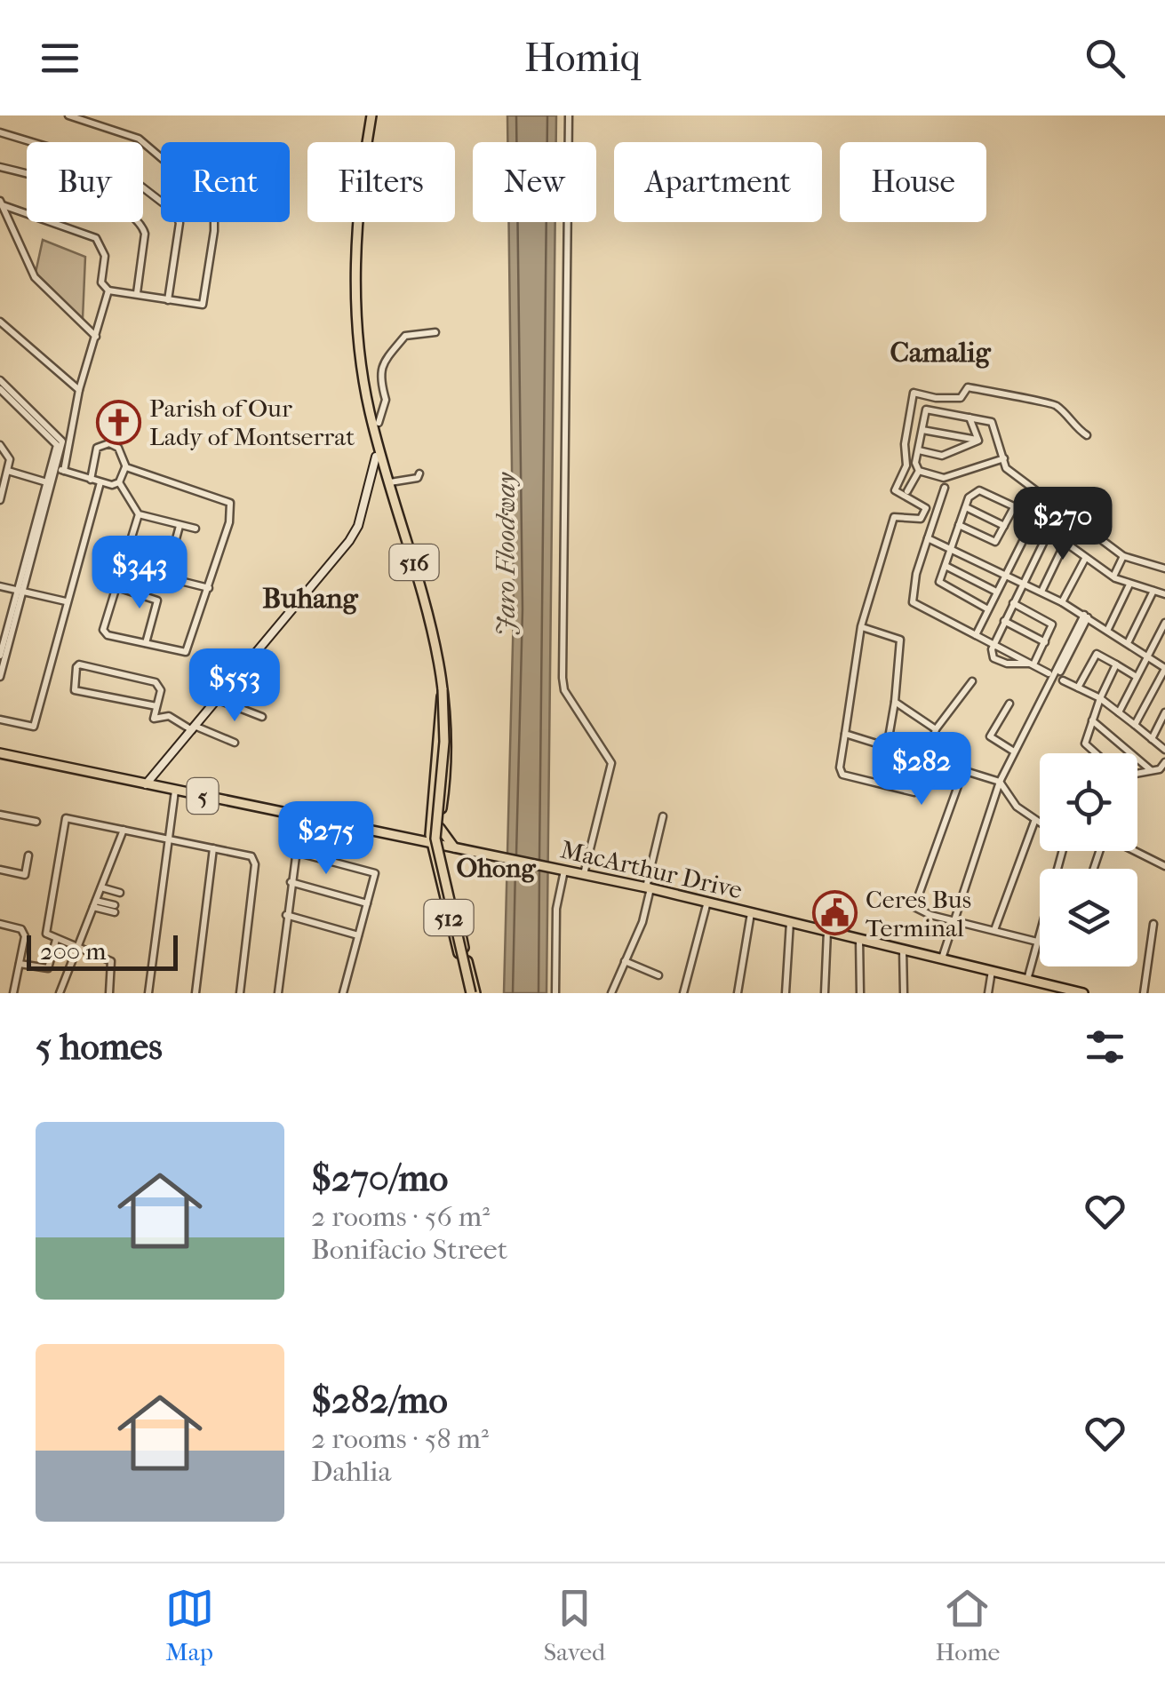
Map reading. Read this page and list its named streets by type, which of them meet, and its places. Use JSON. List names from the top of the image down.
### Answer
{
  "streets": {
    "main road": [
      "516",
      "5",
      "MacArthur Drive",
      "512"
    ]
  },
  "crossings": [
    ["516", "MacArthur Drive"],
    ["516", "512"],
    ["MacArthur Drive", "512"]
  ],
  "districts": ["Camalig", "Buhang", "Ohong"],
  "water": ["Jaro Floodway"],
  "places": {
    "church": ["Parish of Our Lady of Montserrat"],
    "public building": ["Ceres Bus Terminal"]
  },
  "scale_bar": "200 m",
  "page": {
    "header": "Homiq",
    "chip": [
      "Buy",
      "Rent",
      "Filters",
      "New",
      "Apartment",
      "House"
    ],
    "price": [
      "$270",
      "$343",
      "$553",
      "$282",
      "$275"
    ],
    "scale": "200 m",
    "heading": "5 homes",
    "list": [
      {
        "name": "$270/mo",
        "note": "2 rooms · 56 m² · Bonifacio Street"
      },
      {
        "name": "$282/mo",
        "note": "2 rooms · 58 m² · Dahlia"
      }
    ],
    "tabs": ["Map", "Saved", "Home"]
  }
}
